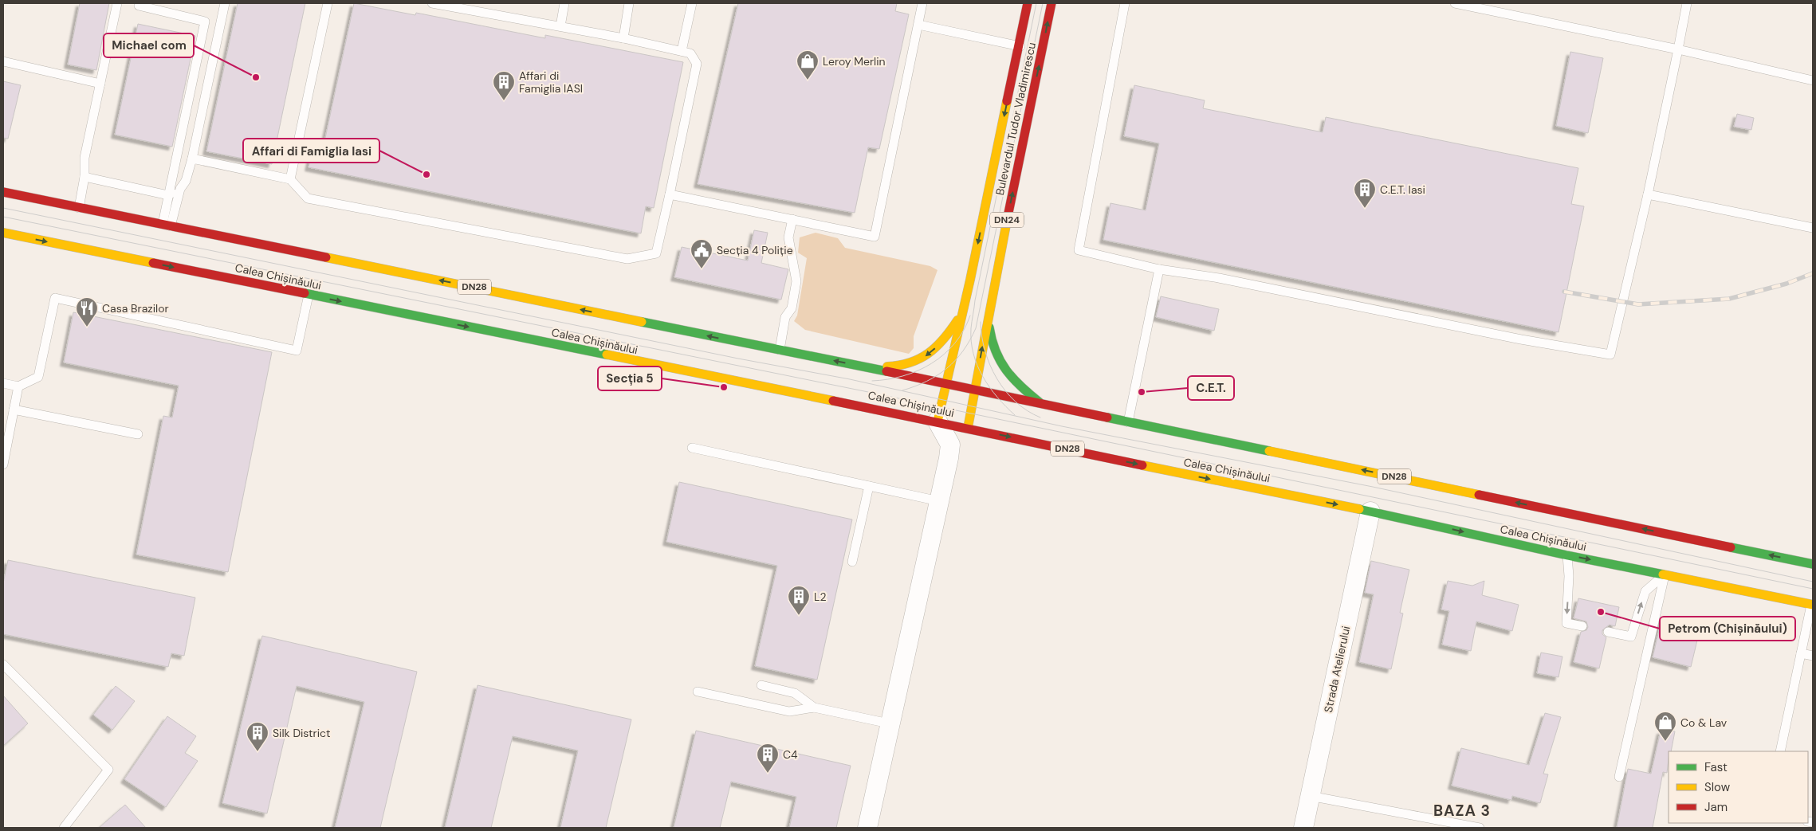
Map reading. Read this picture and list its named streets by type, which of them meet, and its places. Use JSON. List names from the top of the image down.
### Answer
{
  "streets": {
    "main road": [
      "Bulevardul Tudor Vladimirescu",
      "DN24",
      "Calea Chișinăului",
      "DN28"
    ],
    "street": ["Strada Atelierului"]
  },
  "crossings": [
    ["Bulevardul Tudor Vladimirescu", "Calea Chișinăului"],
    ["Bulevardul Tudor Vladimirescu", "DN28"],
    ["Calea Chișinăului", "Strada Atelierului"]
  ],
  "districts": ["BAZA 3"],
  "places": {
    "other": [
      "Michael com",
      "Affari di Famiglia Iasi",
      "Secția 5",
      "C.E.T.",
      "Petrom (Chișinăului)"
    ],
    "shop": ["Leroy Merlin", "Co & Lav"],
    "building": [
      "Affari di Famiglia IASI",
      "C.E.T. Iasi",
      "L2",
      "Silk District",
      "C4"
    ],
    "public building": ["Secția 4 Poliție"],
    "restaurant": ["Casa Brazilor"]
  },
  "legend": ["Fast", "Slow", "Jam"]
}
